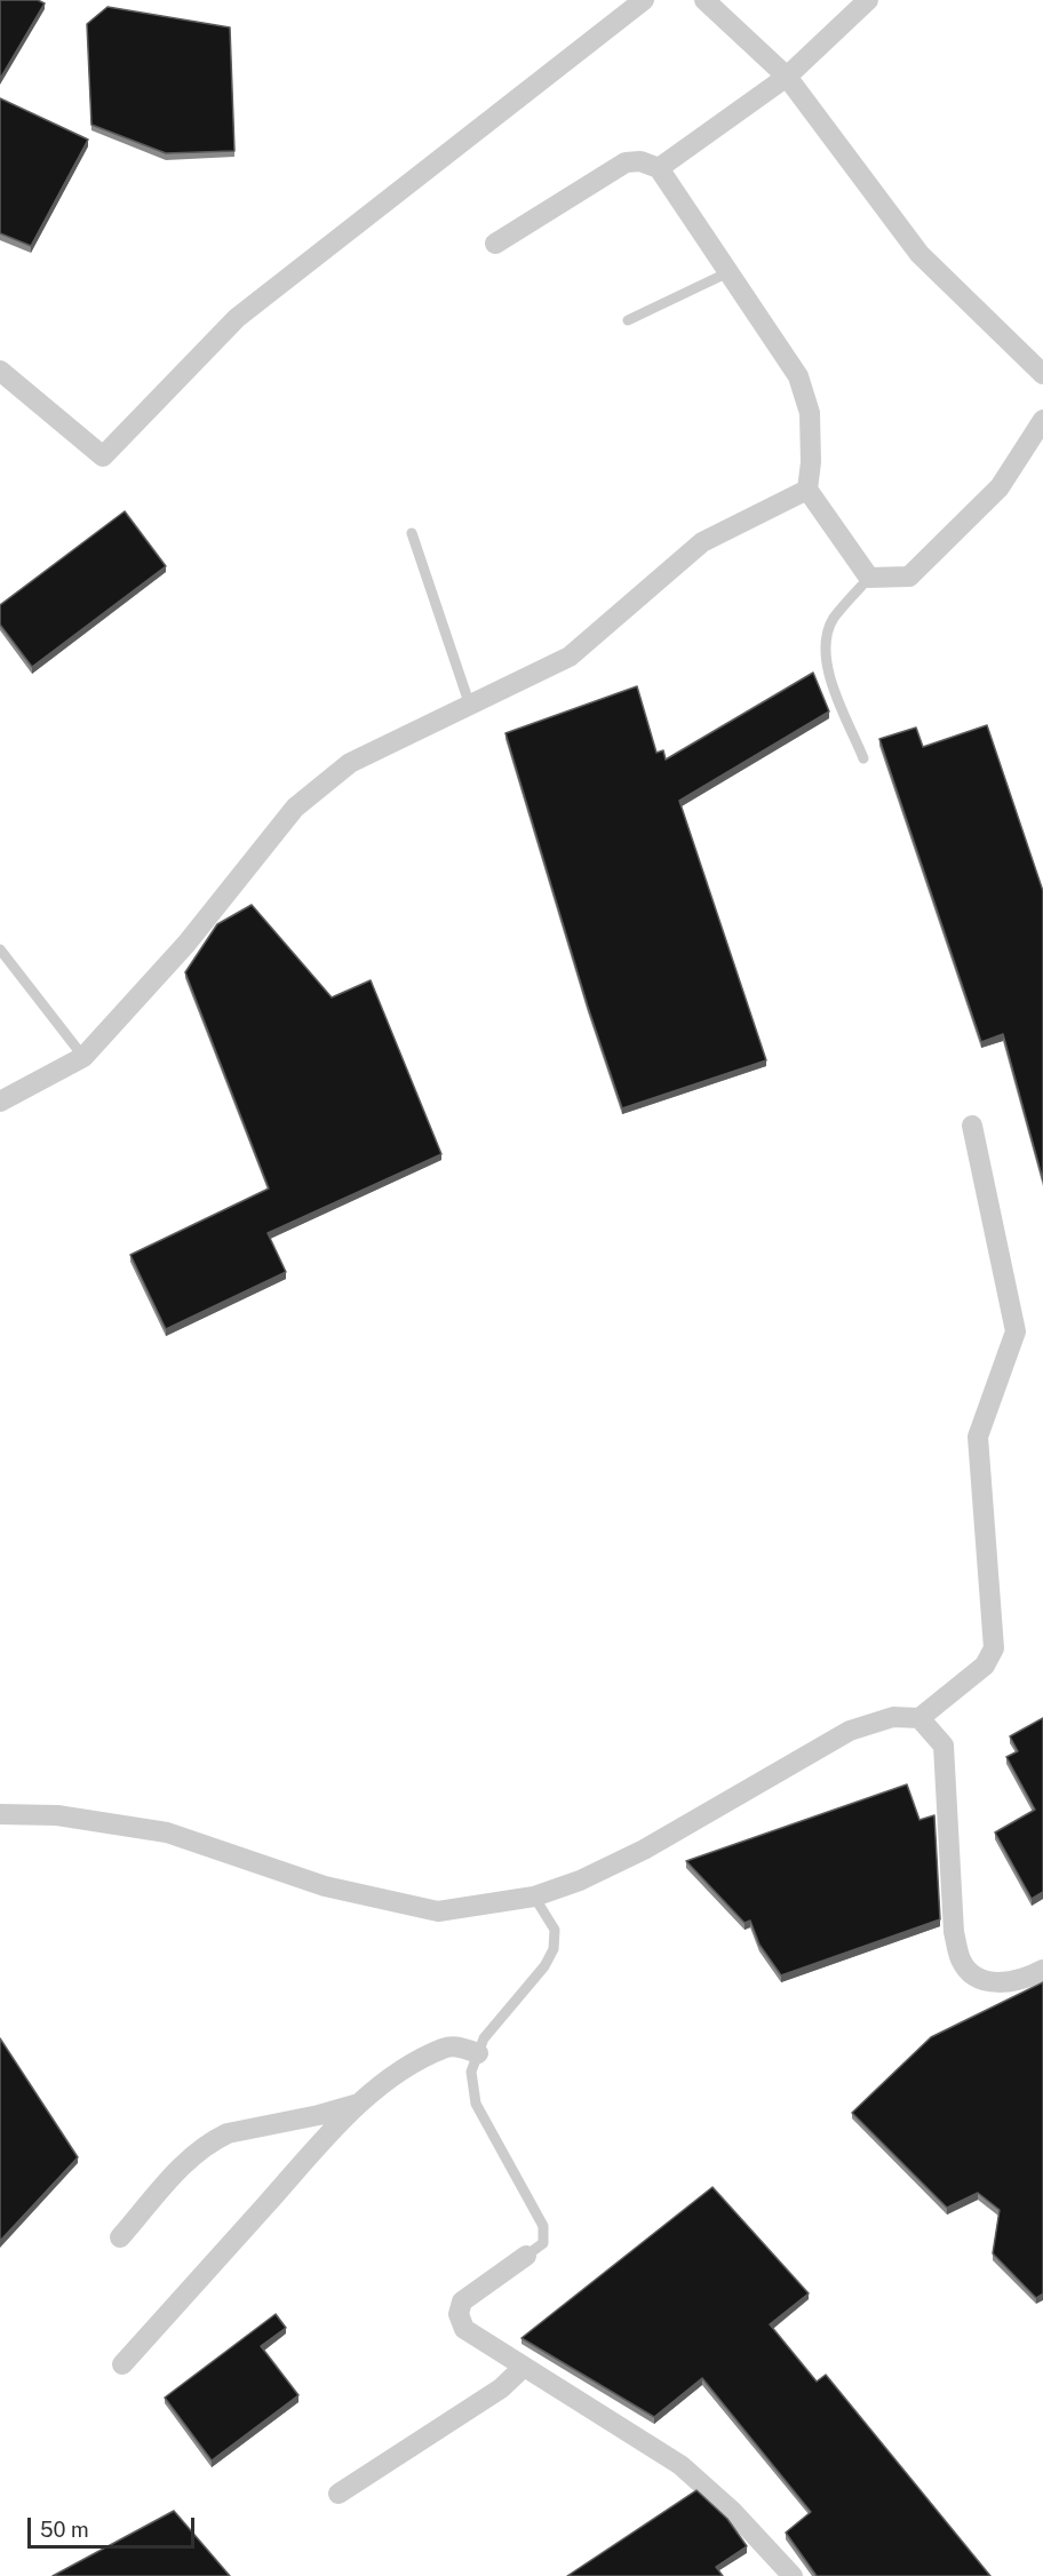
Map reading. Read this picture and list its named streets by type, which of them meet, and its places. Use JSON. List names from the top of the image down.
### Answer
{
  "scale_bar": "50 m"
}
